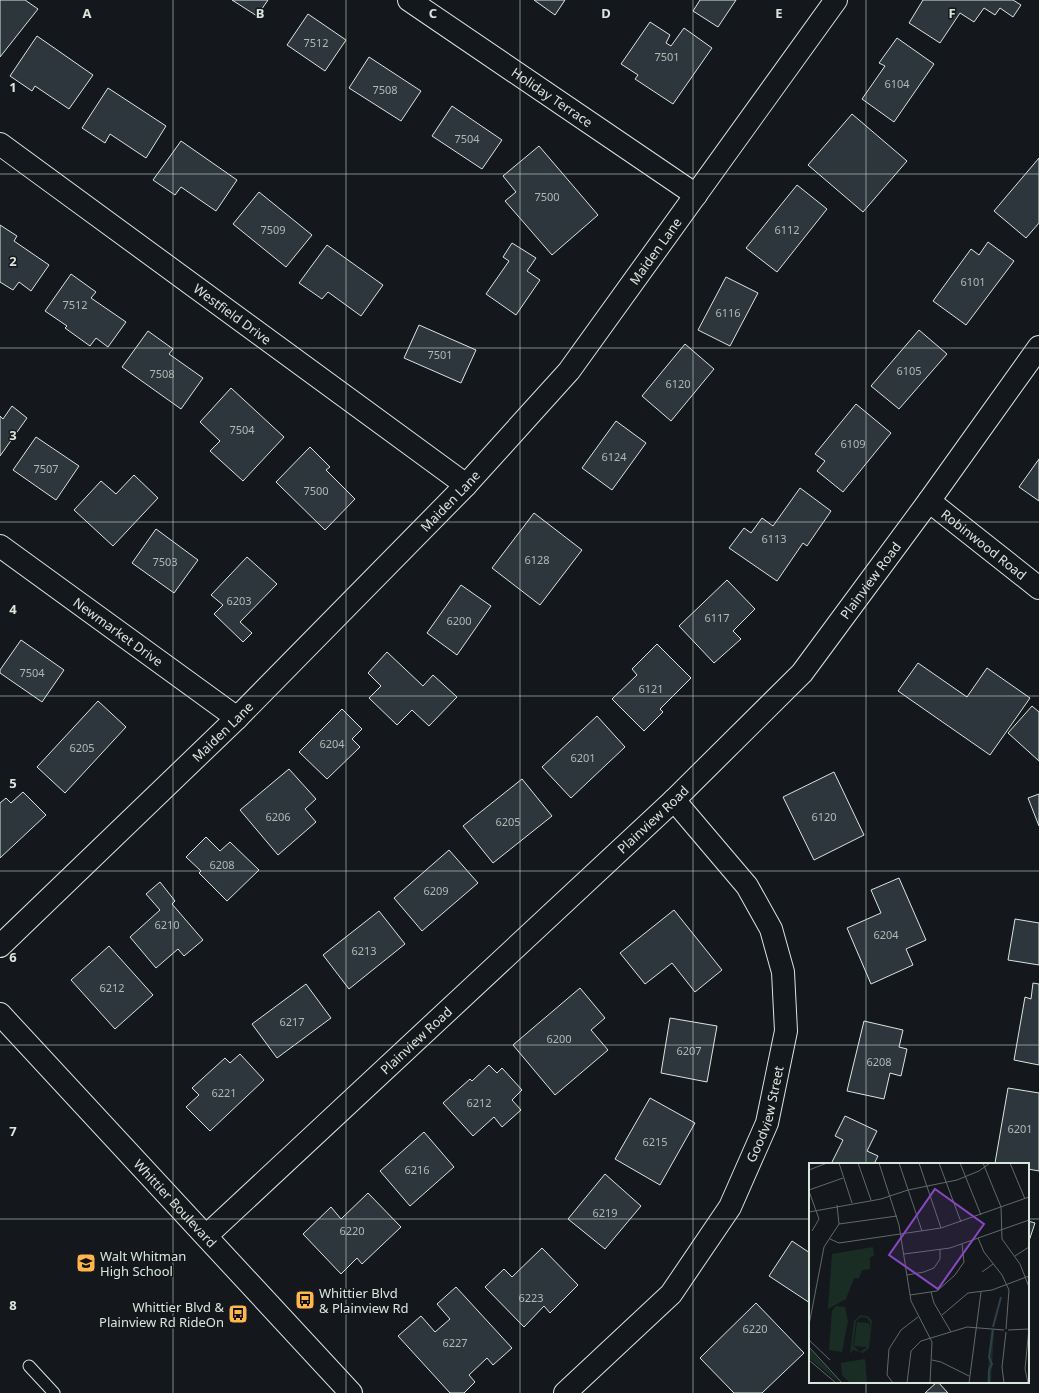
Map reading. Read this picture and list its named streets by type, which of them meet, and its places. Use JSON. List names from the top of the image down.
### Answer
{
  "streets": {
    "street": [
      "Holiday Terrace",
      "Maiden Lane",
      "Westfield Drive",
      "Robinwood Road",
      "Plainview Road",
      "Newmarket Drive",
      "Goodview Street",
      "Whittier Boulevard"
    ]
  },
  "crossings": [
    ["Holiday Terrace", "Maiden Lane"],
    ["Maiden Lane", "Westfield Drive"],
    ["Maiden Lane", "Newmarket Drive"],
    ["Robinwood Road", "Plainview Road"],
    ["Plainview Road", "Goodview Street"],
    ["Plainview Road", "Whittier Boulevard"]
  ],
  "places": {
    "school or university": ["Walt Whitman High School"],
    "bus stop": ["Whittier Blvd & Plainview Rd", "Whittier Blvd & Plainview Rd RideOn"]
  },
  "house_numbers": [
    "7512",
    "7501",
    "6104",
    "7508",
    "7504",
    "7500",
    "7509",
    "6112",
    "6101",
    "7512",
    "6116",
    "7501",
    "6105",
    "7508",
    "6120",
    "7504",
    "6109",
    "6124",
    "7507",
    "7500",
    "6113",
    "6128",
    "7503",
    "6203",
    "6117",
    "6200",
    "7504",
    "6121",
    "6204",
    "6205",
    "6201",
    "6206",
    "6120",
    "6205",
    "6208",
    "6209",
    "6210",
    "6204",
    "6213",
    "6212",
    "6217",
    "6200",
    "6207",
    "6208",
    "6221",
    "6212",
    "6201",
    "6215",
    "6216",
    "6219",
    "6220",
    "6223",
    "6220",
    "6227"
  ],
  "grid": {
    "columns": [
      "A",
      "B",
      "C",
      "D",
      "E",
      "F"
    ],
    "rows": [
      "1",
      "2",
      "3",
      "4",
      "5",
      "6",
      "7",
      "8"
    ]
  }
}
